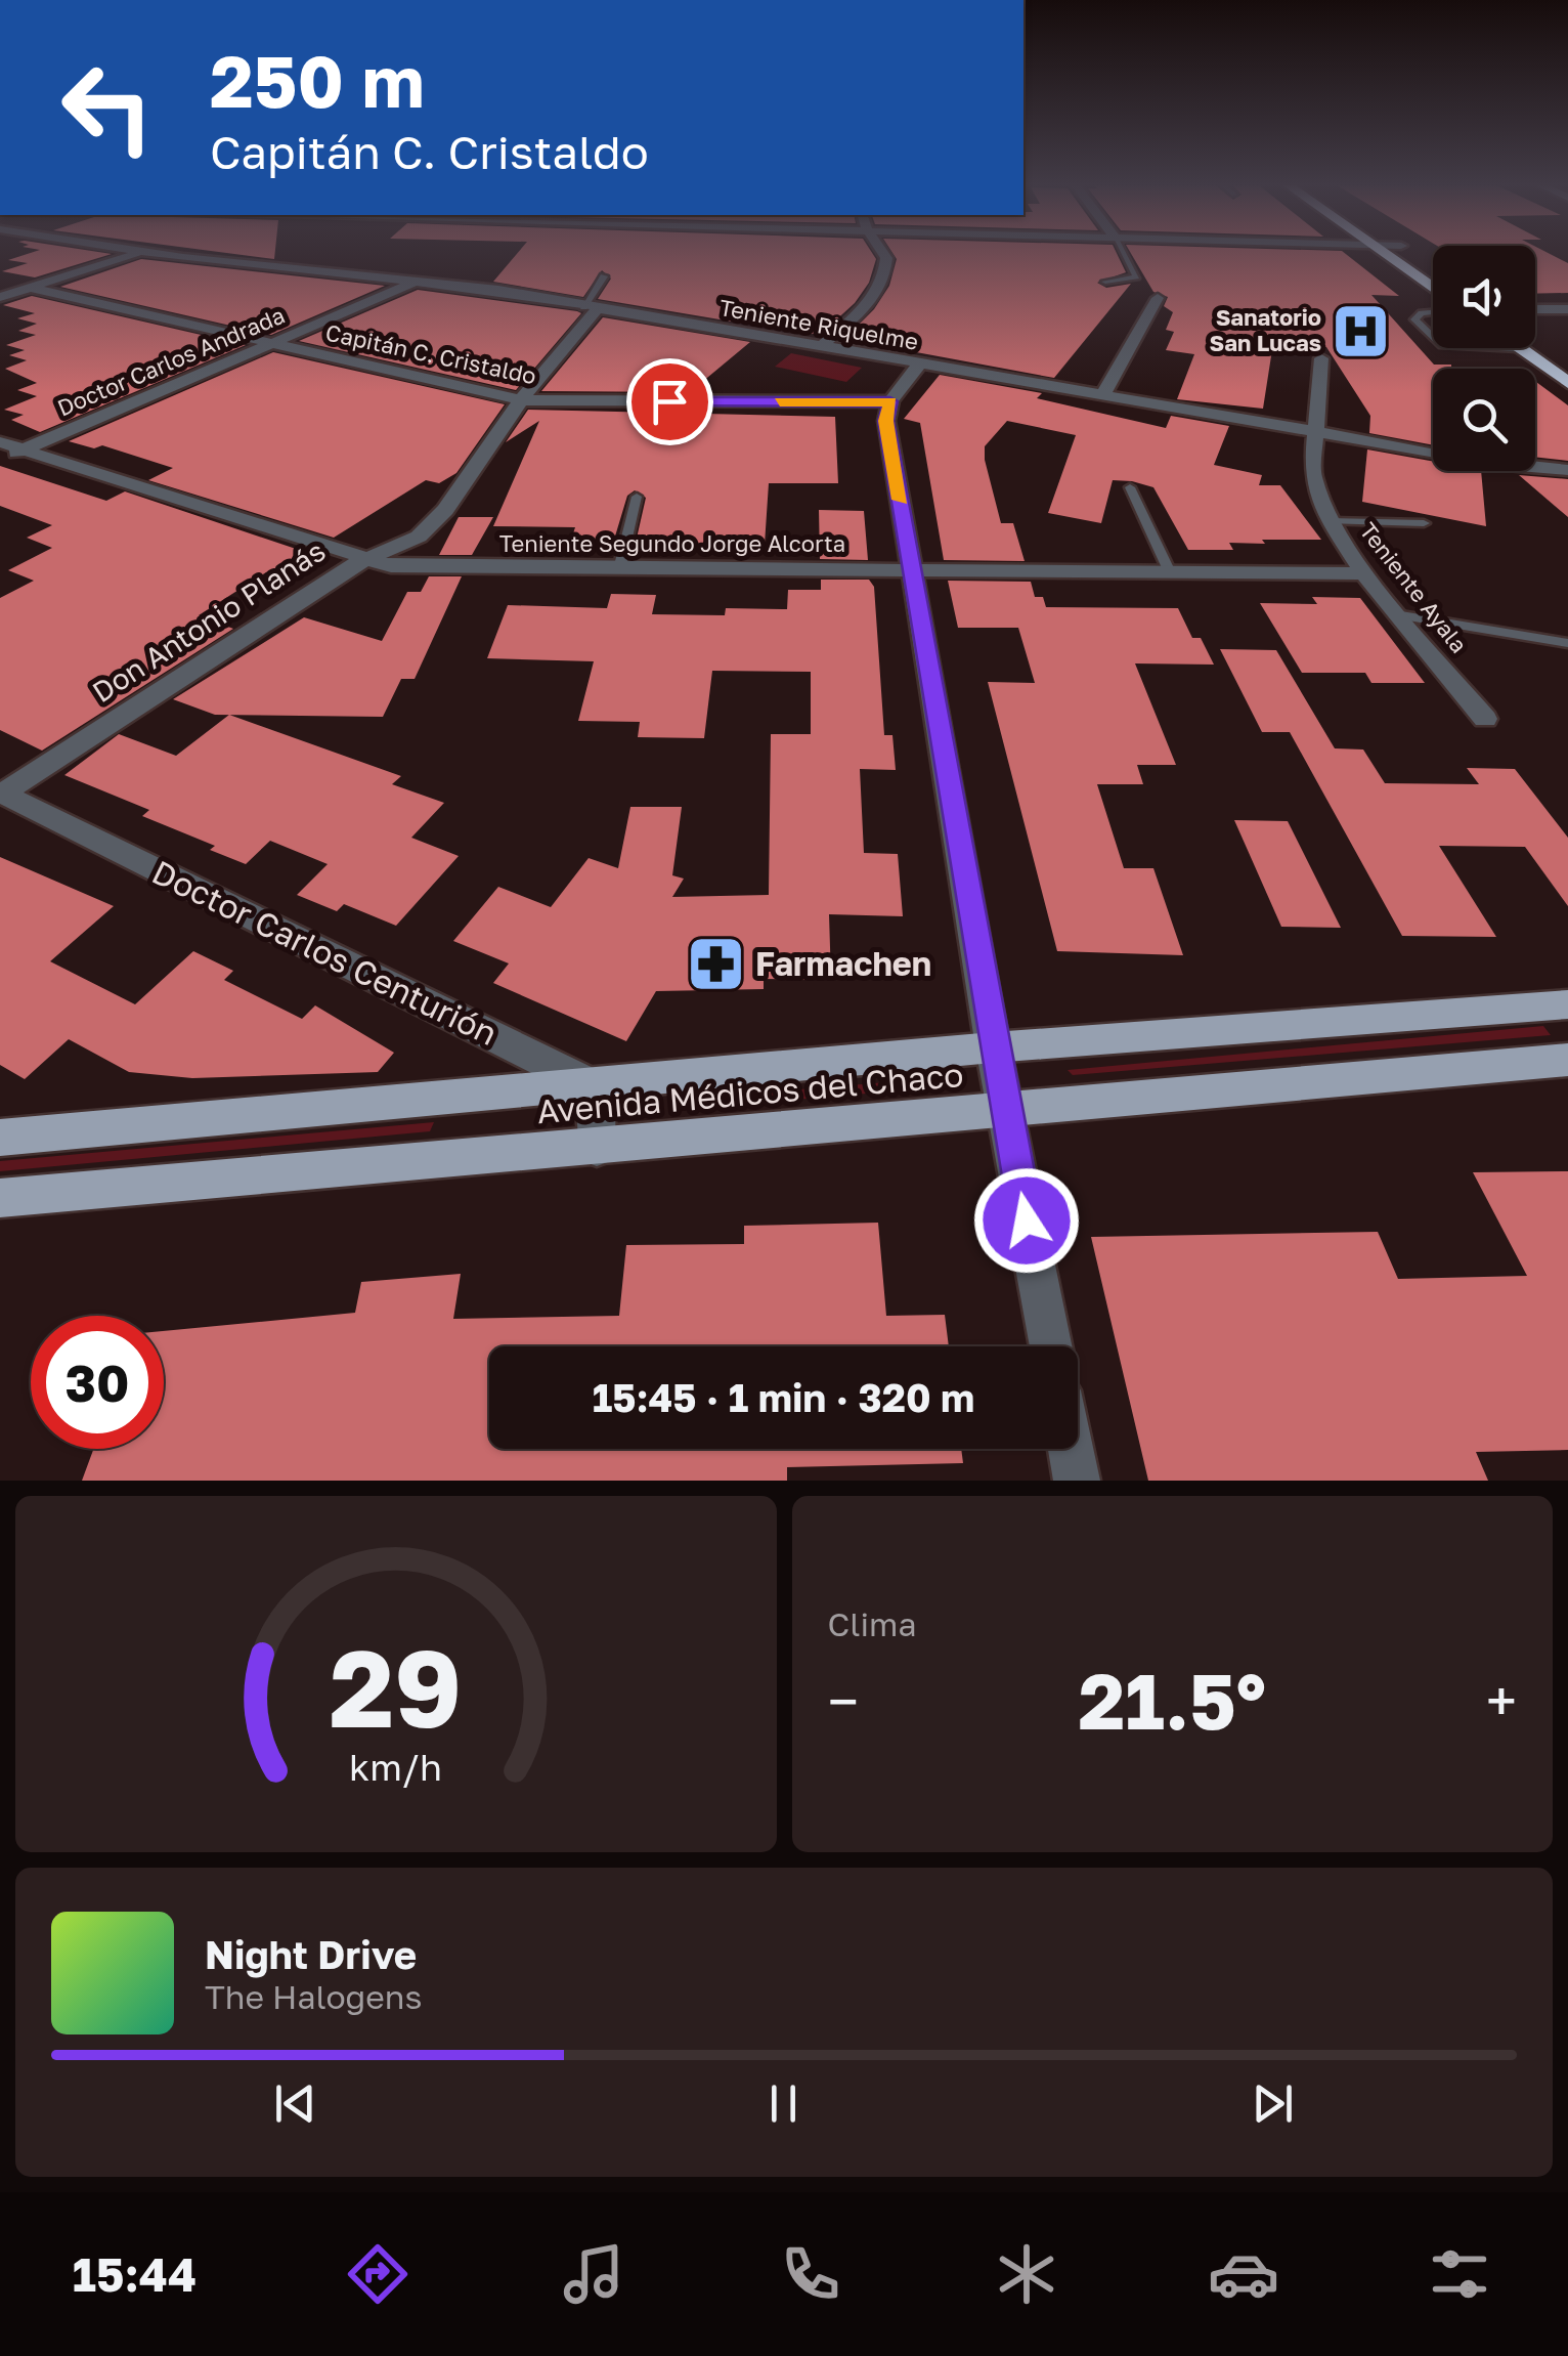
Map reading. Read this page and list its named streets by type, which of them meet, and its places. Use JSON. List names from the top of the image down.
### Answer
{
  "streets": {
    "main road": ["Avenida Médicos del Chaco"],
    "street": [
      "Teniente Riquelme",
      "Capitán C. Cristaldo",
      "Doctor Carlos Andrada",
      "Teniente Segundo Jorge Alcorta",
      "Teniente Ayala",
      "Don Antonio Planás",
      "Doctor Carlos Centurión"
    ]
  },
  "crossings": [
    ["Teniente Riquelme", "Doctor Carlos Andrada"],
    ["Teniente Riquelme", "Teniente Ayala"],
    ["Teniente Riquelme", "Don Antonio Planás"],
    ["Capitán C. Cristaldo", "Doctor Carlos Andrada"],
    ["Capitán C. Cristaldo", "Don Antonio Planás"],
    ["Doctor Carlos Andrada", "Teniente Segundo Jorge Alcorta"],
    ["Teniente Segundo Jorge Alcorta", "Teniente Ayala"],
    ["Teniente Segundo Jorge Alcorta", "Don Antonio Planás"],
    ["Don Antonio Planás", "Doctor Carlos Centurión"],
    ["Doctor Carlos Centurión", "Avenida Médicos del Chaco"]
  ],
  "places": {
    "hospital": ["Sanatorio San Lucas"],
    "pharmacy": ["Farmachen"]
  },
  "page": {
    "turn": ["250 m", "Capitán C. Cristaldo"],
    "limit": "30",
    "trip": "15:45 · 1 min · 320 m",
    "tile": "Clima",
    "heat": ["−", "21.5°", "+"],
    "song": ["Night Drive", "The Halogens"],
    "tabs": "15:44",
    "gauge": ["29", "km/h"]
  }
}
